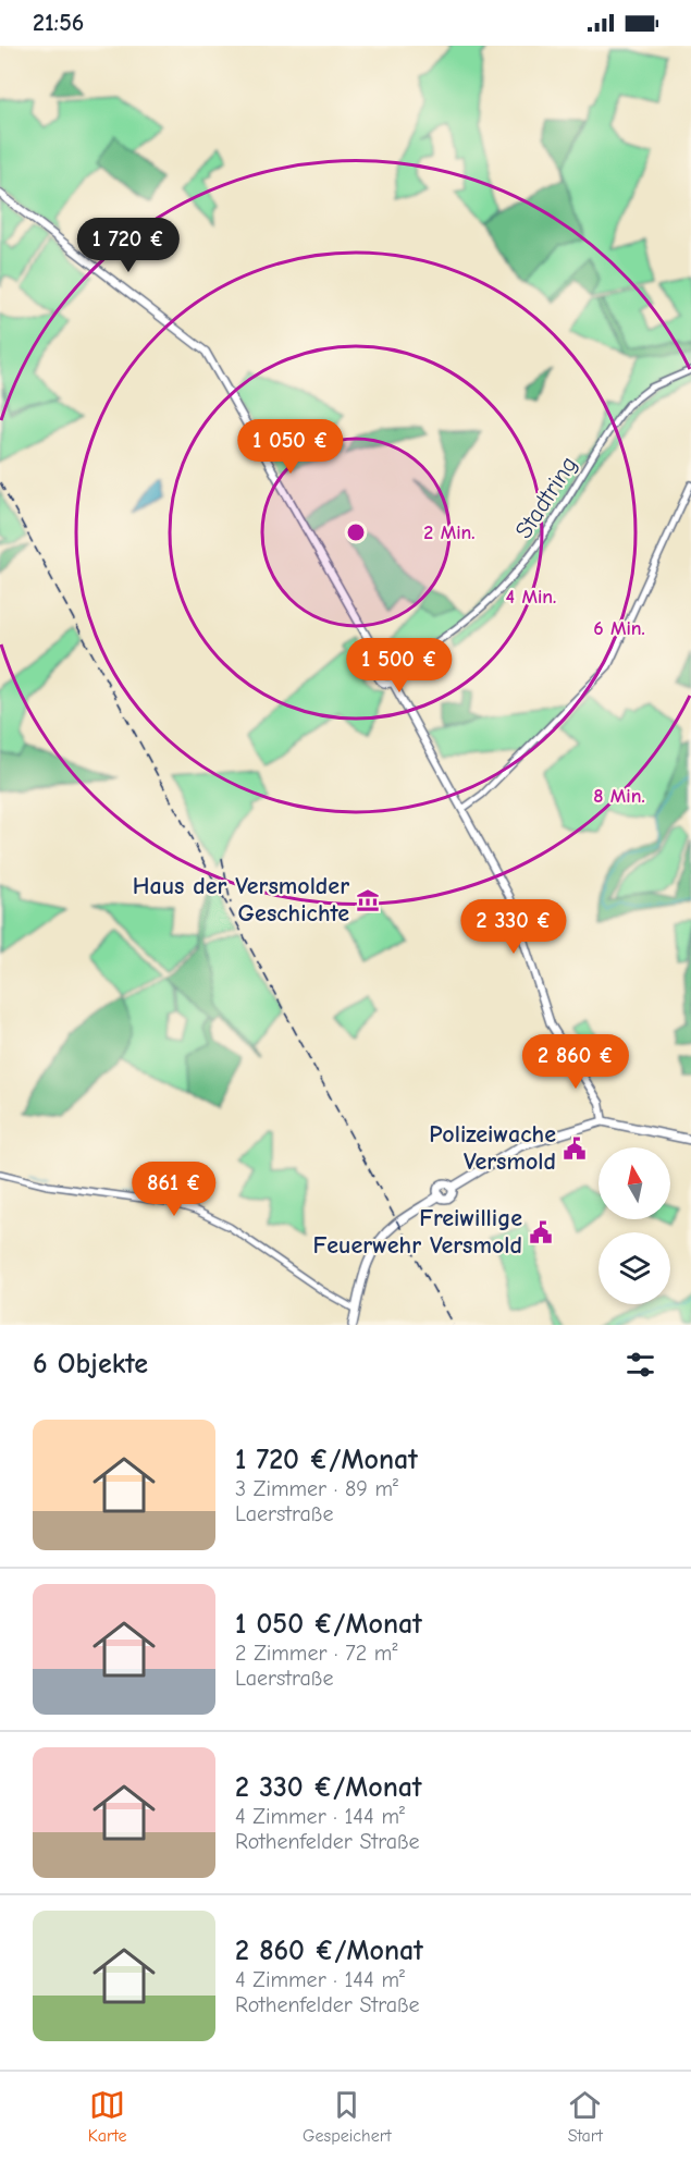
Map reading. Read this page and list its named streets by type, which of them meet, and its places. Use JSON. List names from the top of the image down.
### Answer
{
  "streets": {
    "street": ["Stadtring"]
  },
  "places": {
    "museum": ["Haus der Versmolder Geschichte"],
    "public building": ["Polizeiwache Versmold", "Freiwillige Feuerwehr Versmold"]
  },
  "north": "top",
  "page": {
    "status": "21:56",
    "price": [
      "1 720 €",
      "1 050 €",
      "1 500 €",
      "2 330 €",
      "2 860 €",
      "861 €"
    ],
    "heading": "6 Objekte",
    "list": [
      {
        "name": "1 720 €/Monat",
        "note": "3 Zimmer · 89 m² · Laerstraße"
      },
      {
        "name": "1 050 €/Monat",
        "note": "2 Zimmer · 72 m² · Laerstraße"
      },
      {
        "name": "2 330 €/Monat",
        "note": "4 Zimmer · 144 m² · Rothenfelder Straße"
      },
      {
        "name": "2 860 €/Monat",
        "note": "4 Zimmer · 144 m² · Rothenfelder Straße"
      }
    ],
    "tabs": ["Karte", "Gespeichert", "Start"]
  },
  "rings": [
    "2 Min.",
    "4 Min.",
    "6 Min.",
    "8 Min."
  ]
}
